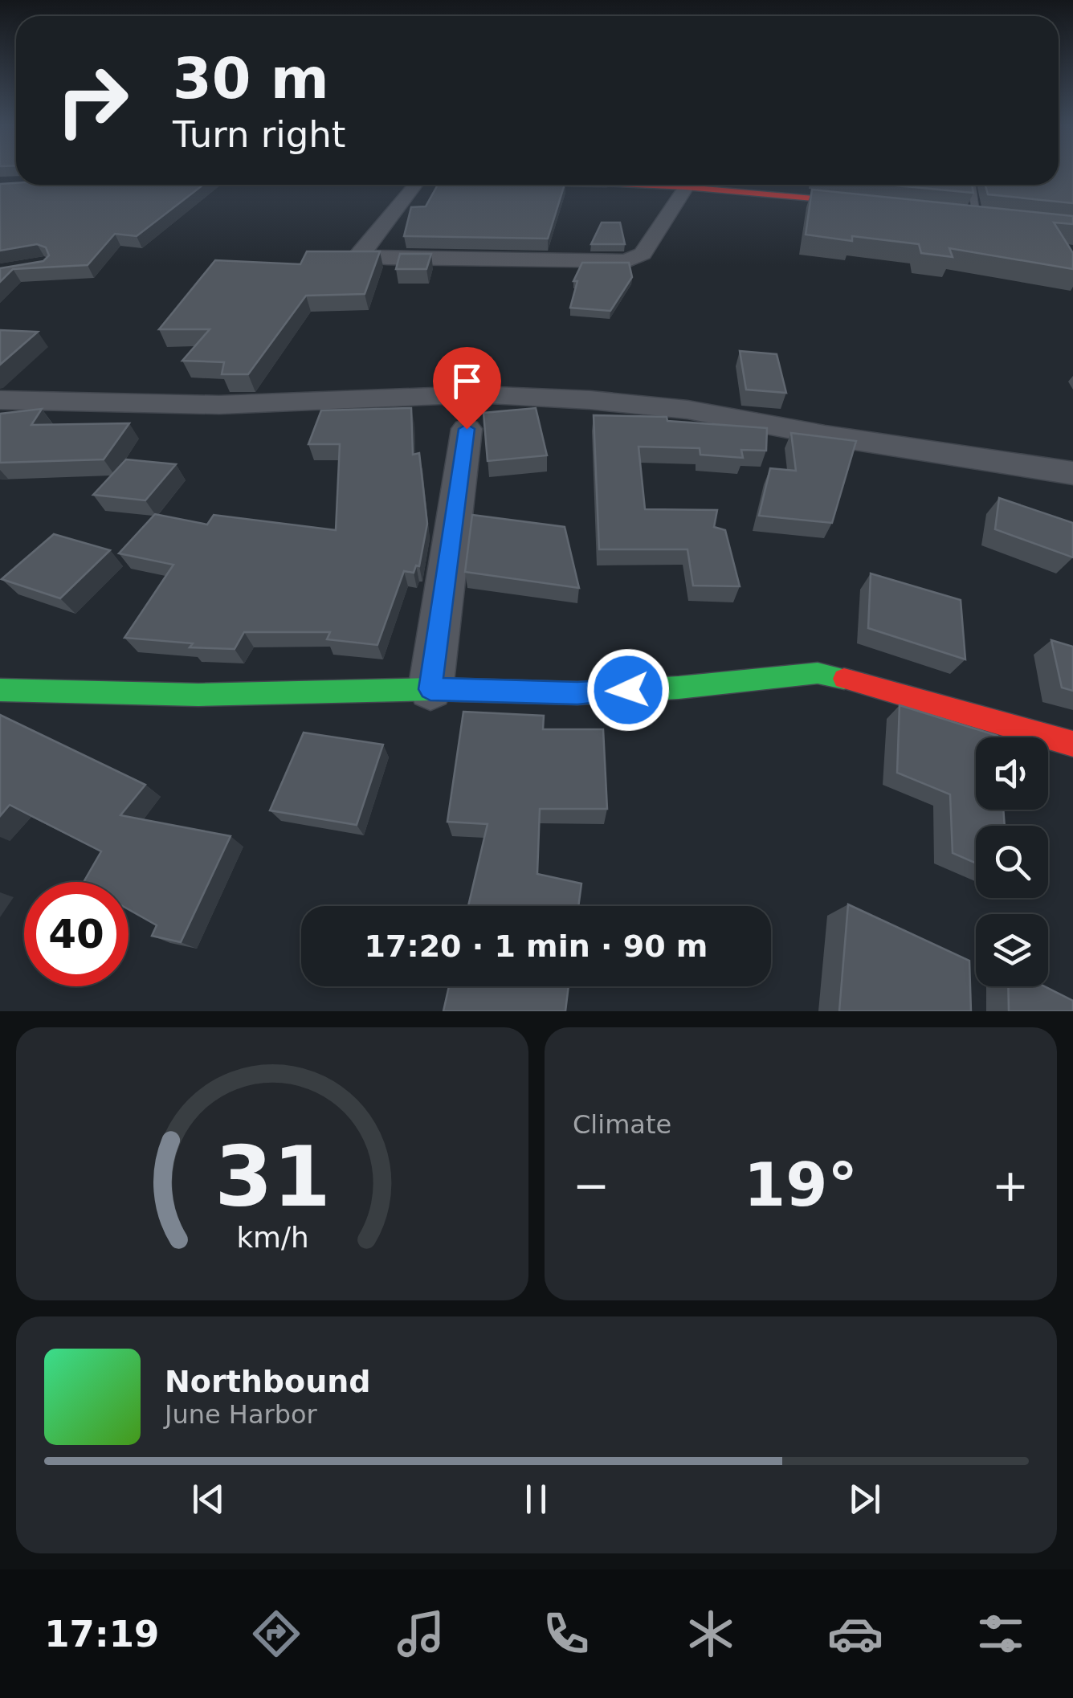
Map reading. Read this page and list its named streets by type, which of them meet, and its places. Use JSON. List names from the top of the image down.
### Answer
{
  "page": {
    "turn": ["30 m", "Turn right"],
    "limit": "40",
    "trip": "17:20 · 1 min · 90 m",
    "tile": "Climate",
    "heat": ["−", "19°", "+"],
    "song": ["Northbound", "June Harbor"],
    "tabs": "17:19",
    "gauge": ["31", "km/h"]
  }
}
